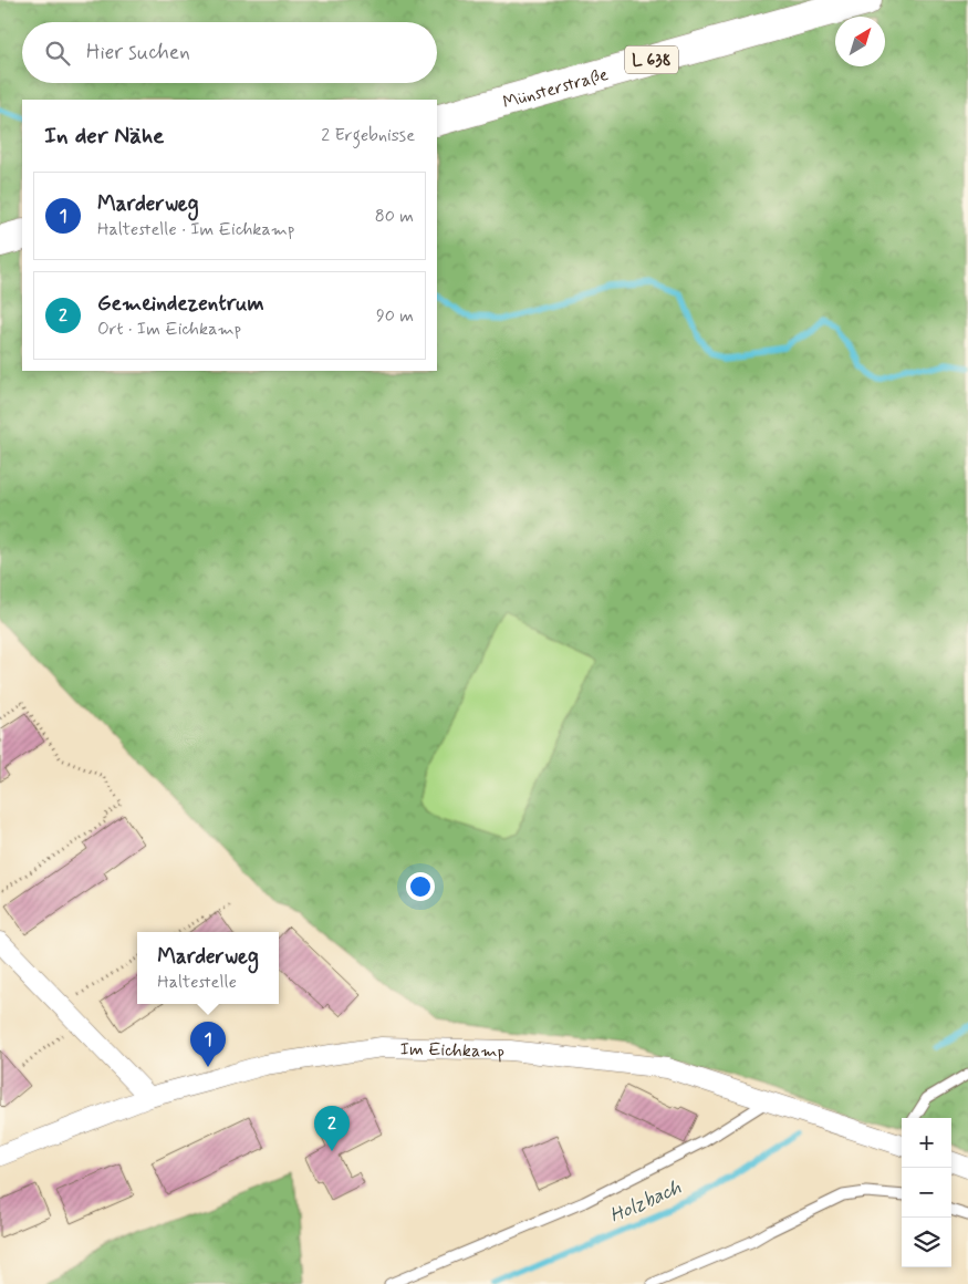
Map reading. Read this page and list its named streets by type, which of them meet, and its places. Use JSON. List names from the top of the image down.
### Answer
{
  "streets": {
    "main road": ["L 638", "Münsterstraße"],
    "street": ["Im Eichkamp"]
  },
  "water": ["Holzbach"],
  "north": "top right",
  "page": {
    "search": "Hier suchen",
    "heading": ["In der Nähe", "2 Ergebnisse"],
    "list": [
      {
        "mark": "1",
        "name": "Marderweg",
        "note": "Haltestelle · Im Eichkamp",
        "value": "80 m"
      },
      {
        "mark": "2",
        "name": "Gemeindezentrum",
        "note": "Ort · Im Eichkamp",
        "value": "90 m"
      }
    ],
    "popup": ["Marderweg", "Haltestelle"],
    "pins": ["1", "2"],
    "map_buttons": ["+", "−"]
  }
}
